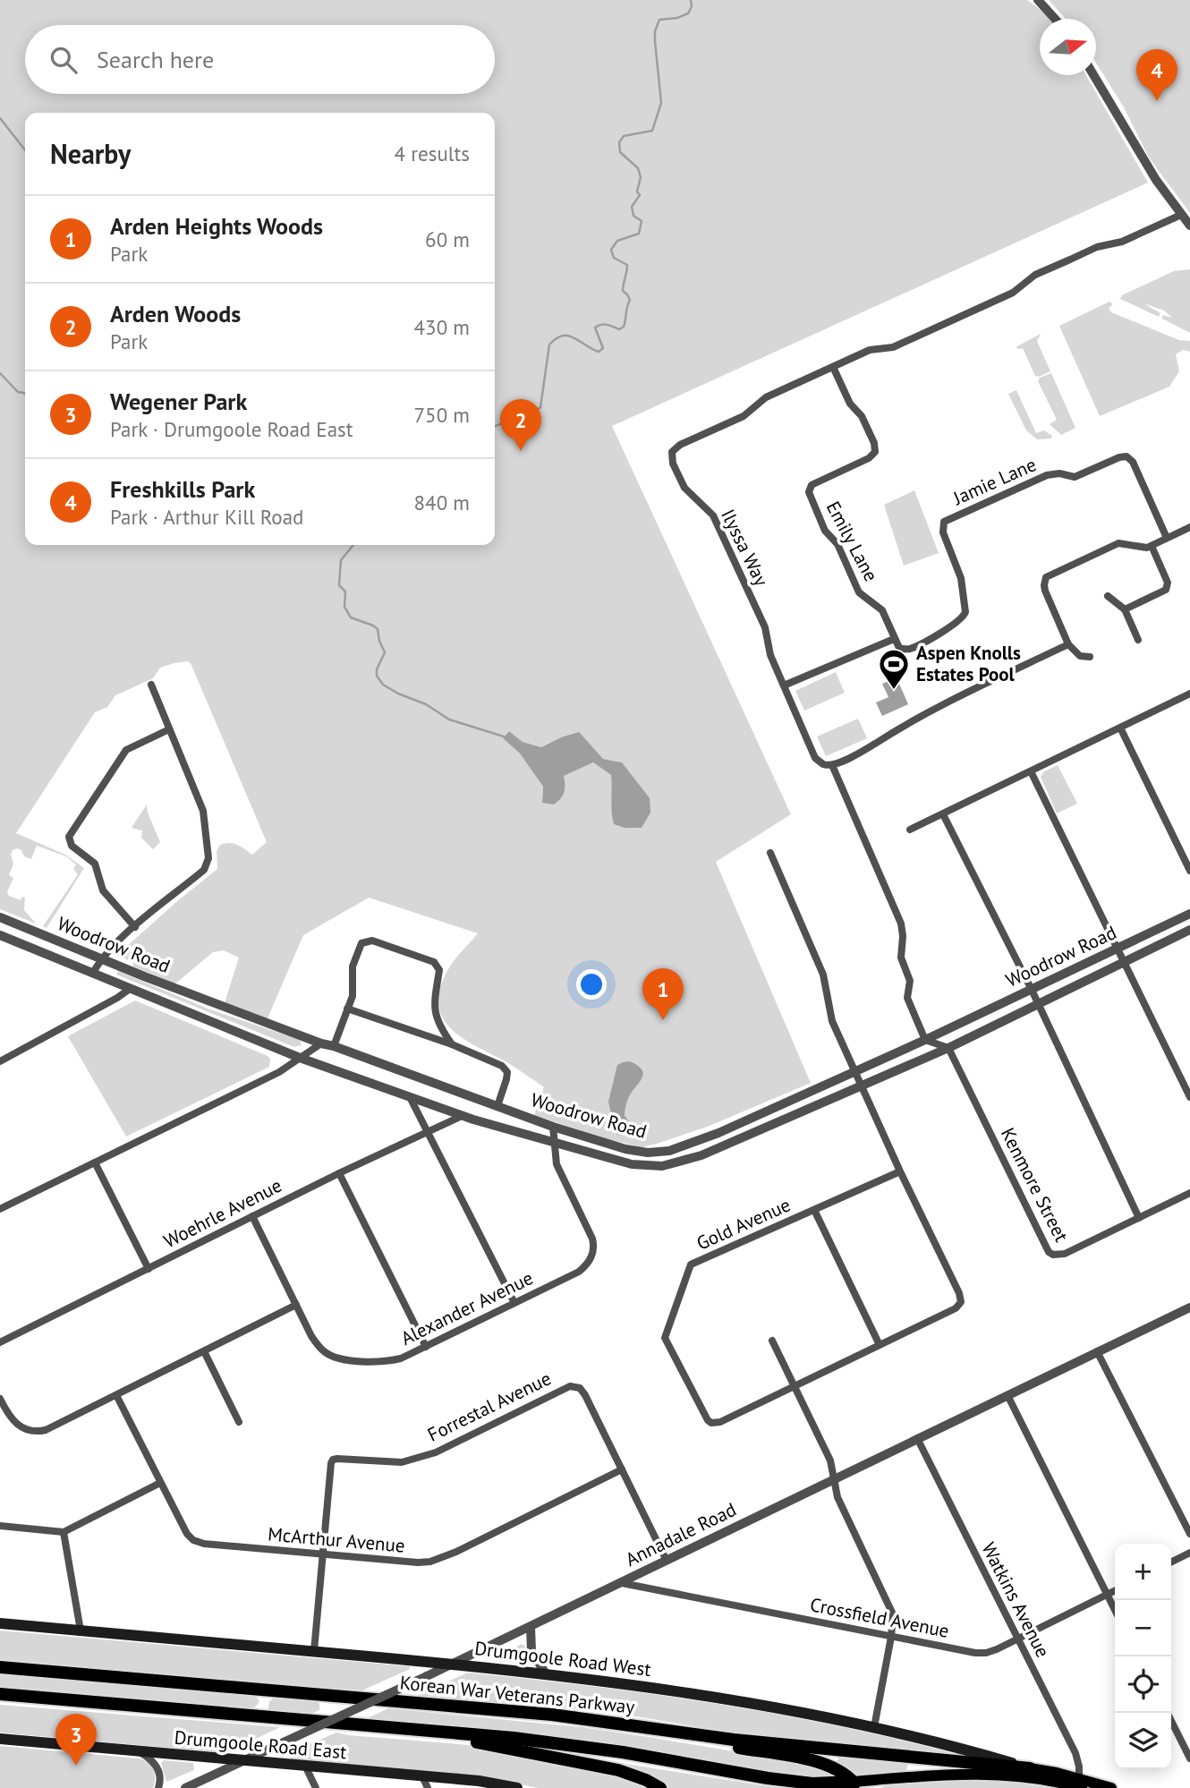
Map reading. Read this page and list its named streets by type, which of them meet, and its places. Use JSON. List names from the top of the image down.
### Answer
{
  "streets": {
    "highway": ["Korean War Veterans Parkway"],
    "main road": ["Drumgoole Road West", "Drumgoole Road East"],
    "street": [
      "Jamie Lane",
      "Emily Lane",
      "Ilyssa Way",
      "Woodrow Road",
      "Kenmore Street",
      "Woehrle Avenue",
      "Gold Avenue",
      "Alexander Avenue",
      "Forrestal Avenue",
      "Annadale Road",
      "McArthur Avenue",
      "Watkins Avenue",
      "Crossfield Avenue"
    ]
  },
  "crossings": [
    ["Jamie Lane", "Emily Lane"],
    ["Emily Lane", "Ilyssa Way"],
    ["Ilyssa Way", "Woodrow Road"],
    ["Woodrow Road", "Kenmore Street"],
    ["Woodrow Road", "Woehrle Avenue"],
    ["Woodrow Road", "Alexander Avenue"],
    ["Woehrle Avenue", "Alexander Avenue"],
    ["Forrestal Avenue", "Annadale Road"],
    ["Forrestal Avenue", "McArthur Avenue"],
    ["Annadale Road", "Watkins Avenue"],
    ["Annadale Road", "Crossfield Avenue"],
    ["Annadale Road", "Drumgoole Road West"],
    ["Annadale Road", "Drumgoole Road East"],
    ["Watkins Avenue", "Crossfield Avenue"],
    ["Watkins Avenue", "Drumgoole Road West"],
    ["Drumgoole Road West", "Korean War Veterans Parkway"]
  ],
  "places": {
    "sports": ["Aspen Knolls Estates Pool"]
  },
  "north": "right",
  "page": {
    "search": "Search here",
    "pins": [
      "4",
      "2",
      "1",
      "3"
    ],
    "heading": ["Nearby", "4 results"],
    "list": [
      {
        "mark": "1",
        "name": "Arden Heights Woods",
        "note": "Park",
        "value": "60 m"
      },
      {
        "mark": "2",
        "name": "Arden Woods",
        "note": "Park",
        "value": "430 m"
      },
      {
        "mark": "3",
        "name": "Wegener Park",
        "note": "Park · Drumgoole Road East",
        "value": "750 m"
      },
      {
        "mark": "4",
        "name": "Freshkills Park",
        "note": "Park · Arthur Kill Road",
        "value": "840 m"
      }
    ],
    "map_buttons": ["+", "−"]
  }
}
